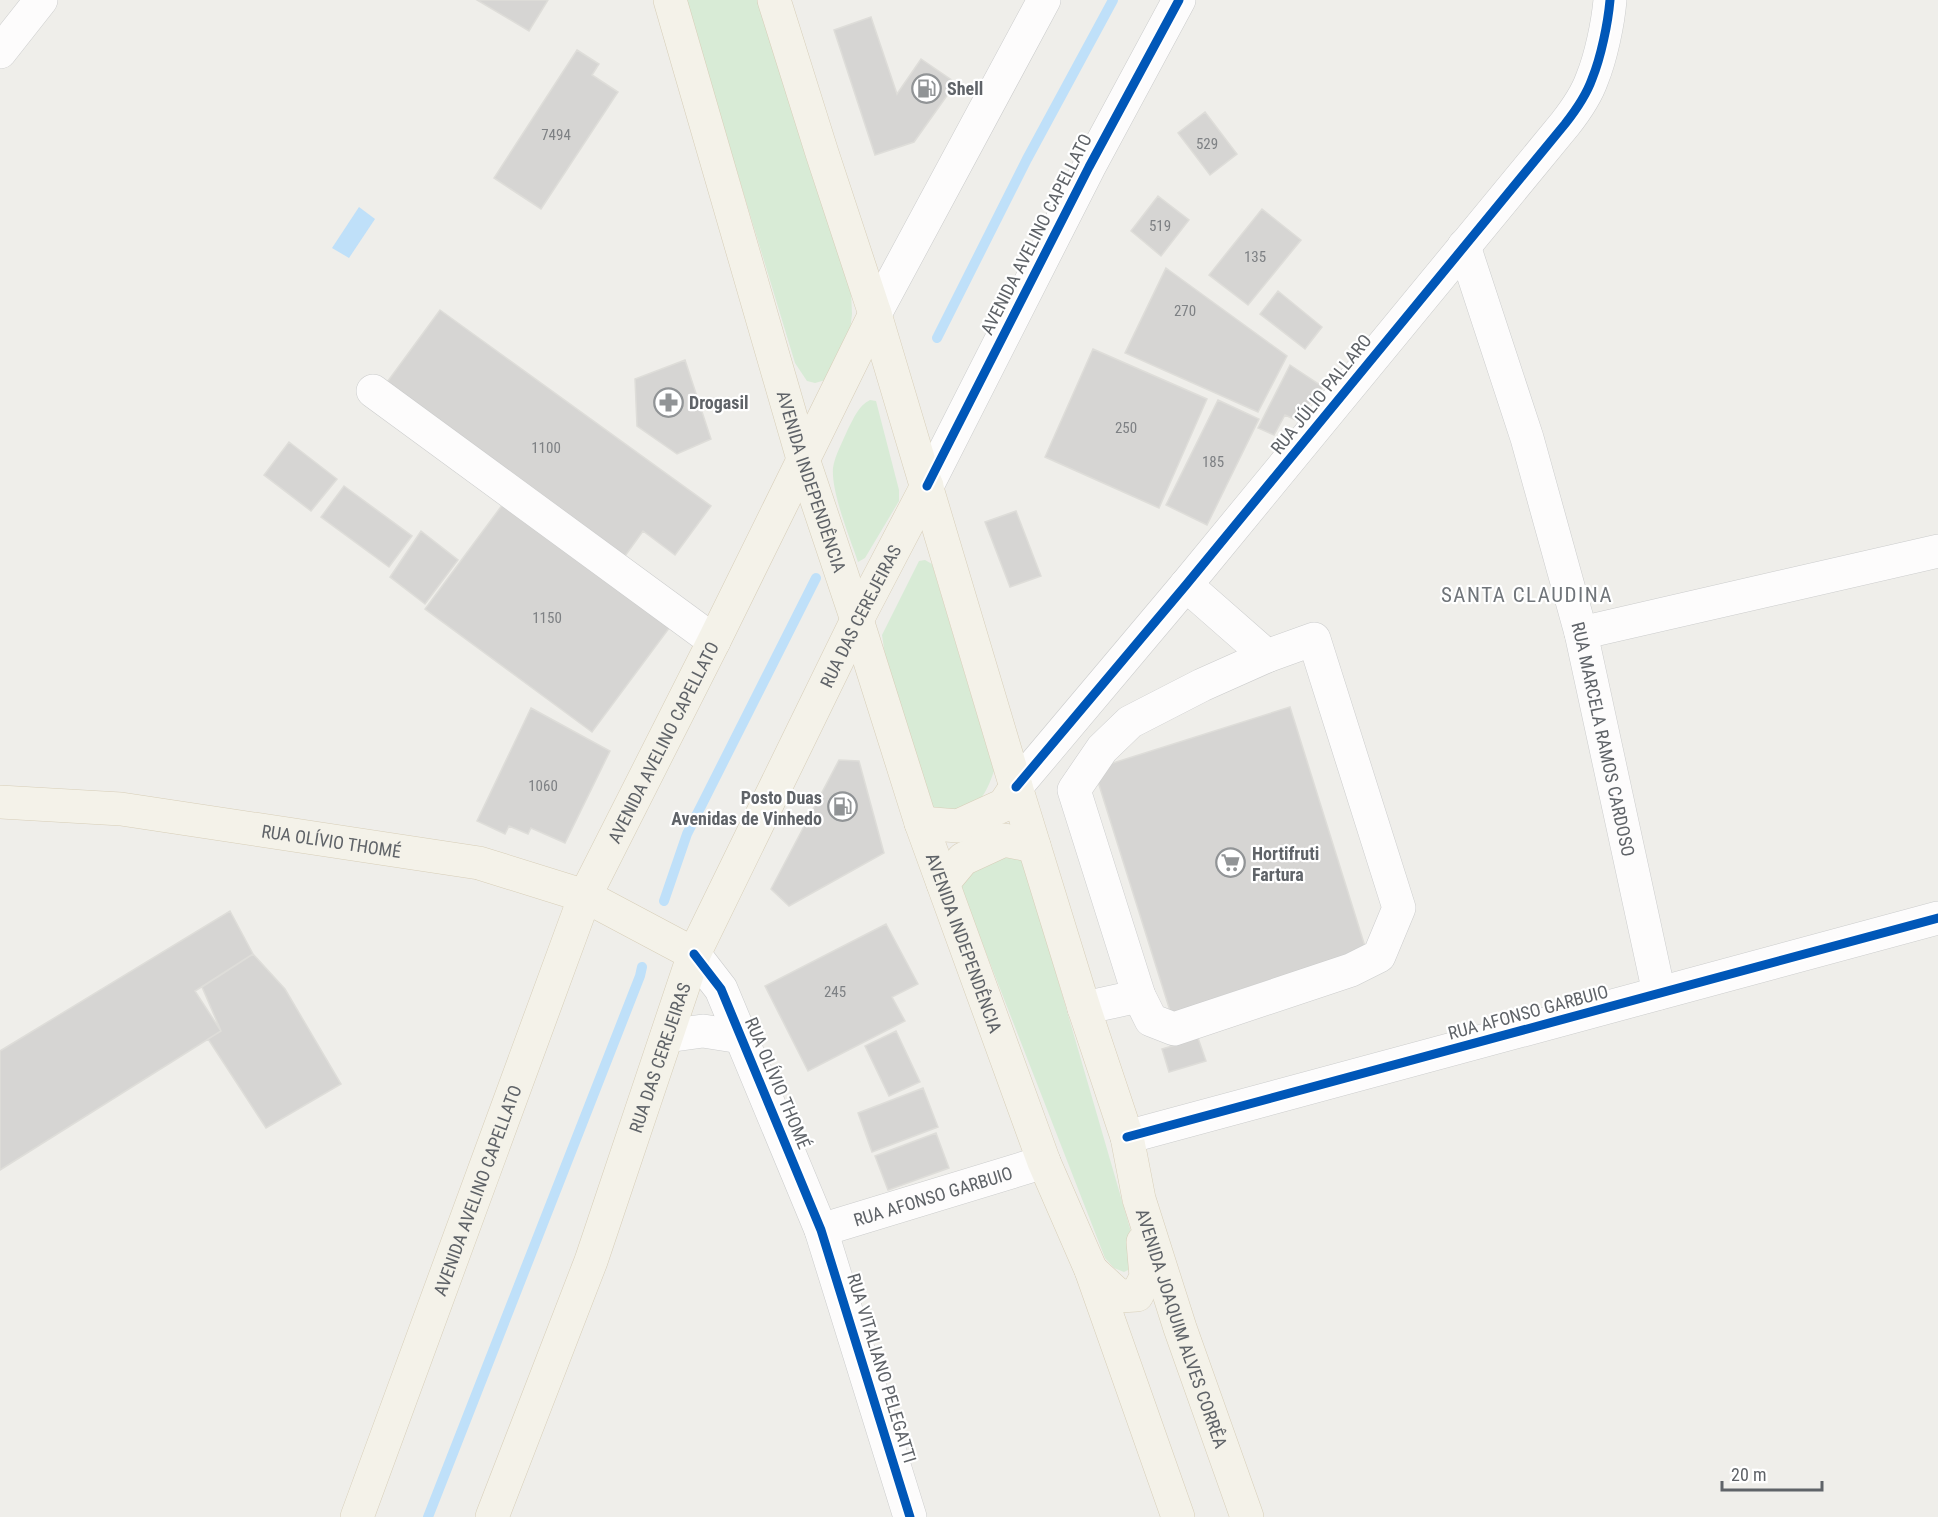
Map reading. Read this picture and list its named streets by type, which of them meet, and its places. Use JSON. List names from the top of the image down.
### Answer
{
  "streets": {
    "main road": [
      "AVENIDA AVELINO CAPELLATO",
      "AVENIDA INDEPENDÊNCIA",
      "RUA DAS CEREJEIRAS",
      "RUA OLÍVIO THOMÉ",
      "AVENIDA JOAQUIM ALVES CORRÊA"
    ],
    "street": [
      "RUA JÚLIO PALLARO",
      "RUA MARCELA RAMOS CARDOSO",
      "RUA AFONSO GARBUIO",
      "RUA VITALIANO PELEGATTI"
    ]
  },
  "crossings": [
    ["AVENIDA AVELINO CAPELLATO", "AVENIDA INDEPENDÊNCIA"],
    ["AVENIDA AVELINO CAPELLATO", "RUA DAS CEREJEIRAS"],
    ["AVENIDA AVELINO CAPELLATO", "RUA OLÍVIO THOMÉ"],
    ["RUA JÚLIO PALLARO", "RUA MARCELA RAMOS CARDOSO"],
    ["AVENIDA INDEPENDÊNCIA", "RUA DAS CEREJEIRAS"],
    ["AVENIDA INDEPENDÊNCIA", "RUA AFONSO GARBUIO"],
    ["RUA DAS CEREJEIRAS", "RUA OLÍVIO THOMÉ"],
    ["RUA MARCELA RAMOS CARDOSO", "RUA AFONSO GARBUIO"],
    ["RUA OLÍVIO THOMÉ", "RUA AFONSO GARBUIO"],
    ["RUA OLÍVIO THOMÉ", "RUA VITALIANO PELEGATTI"],
    ["RUA AFONSO GARBUIO", "AVENIDA JOAQUIM ALVES CORRÊA"],
    ["RUA AFONSO GARBUIO", "RUA VITALIANO PELEGATTI"]
  ],
  "districts": ["SANTA CLAUDINA"],
  "places": {
    "fuel station": ["Shell", "Posto Duas Avenidas de Vinhedo"],
    "pharmacy": ["Drogasil"],
    "supermarket": ["Hortifruti Fartura"]
  },
  "house_numbers": [
    "7494",
    "529",
    "519",
    "135",
    "270",
    "250",
    "1100",
    "185",
    "1150",
    "1060",
    "245"
  ],
  "scale_bar": "20 m"
}
